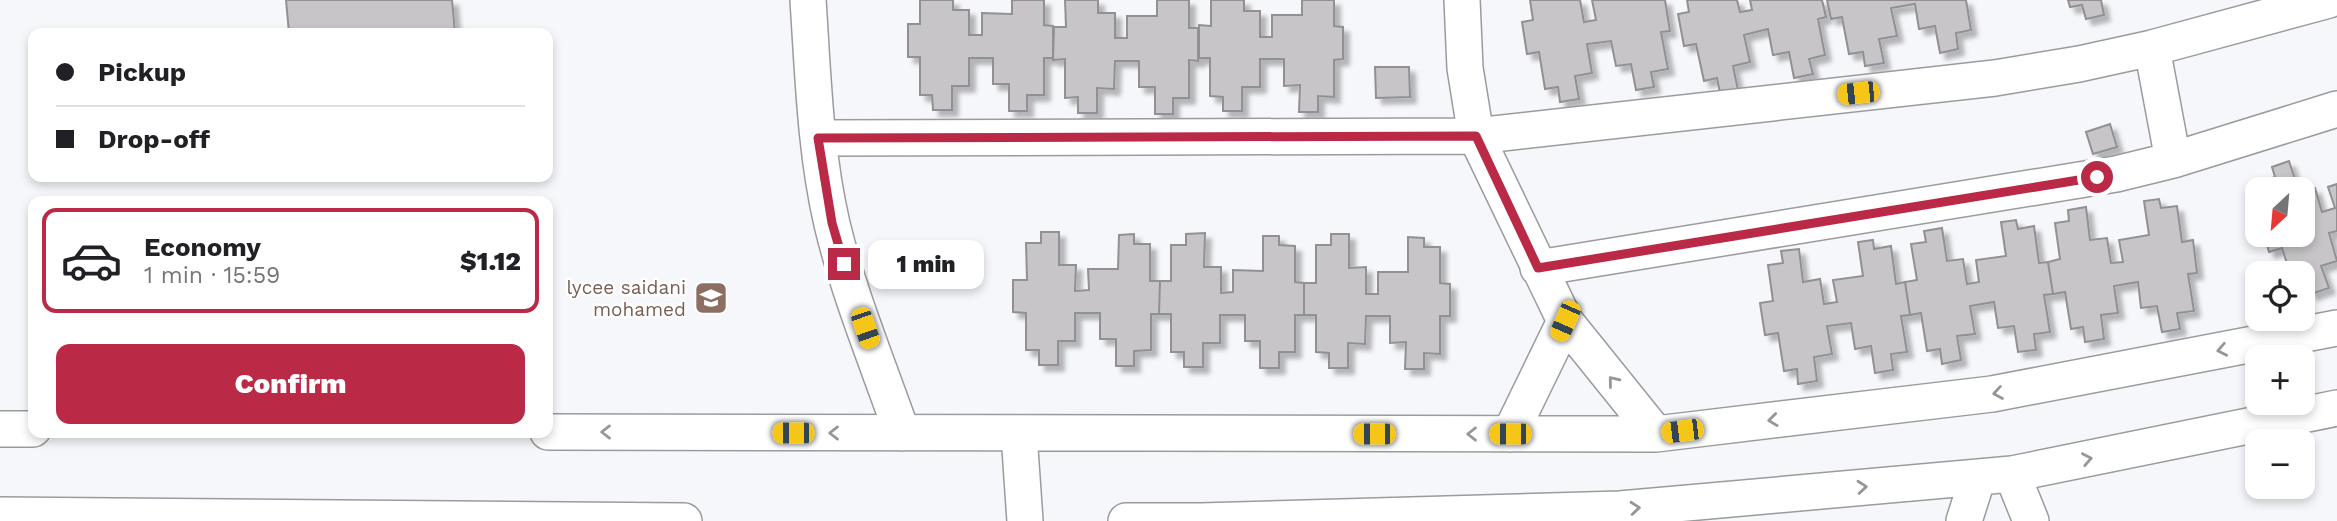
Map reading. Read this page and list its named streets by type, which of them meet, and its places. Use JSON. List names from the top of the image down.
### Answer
{
  "places": {
    "school or university": ["lycee saidani mohamed"]
  },
  "north": "bottom left",
  "page": {
    "banner": ["Pickup", "Drop-off"],
    "map_buttons": ["+", "−"],
    "list": [
      {
        "name": "Economy",
        "note": "1 min · 15:59",
        "value": "$1.12"
      }
    ],
    "bubble": "1 min",
    "buttons": "Confirm"
  }
}
